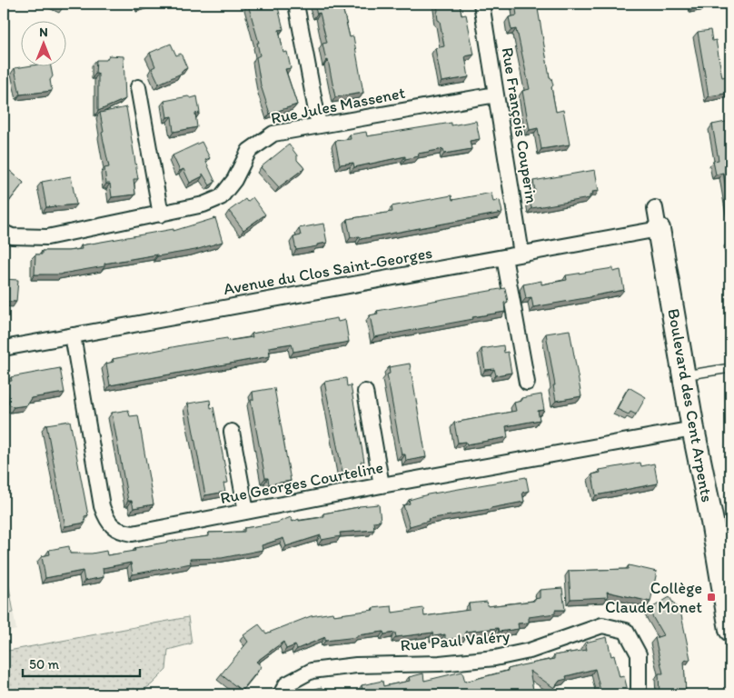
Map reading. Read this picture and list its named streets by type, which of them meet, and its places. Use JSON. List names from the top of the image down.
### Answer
{
  "streets": {
    "street": [
      "Rue Jules Massenet",
      "Rue François Couperin",
      "Avenue du Clos Saint-Georges",
      "Boulevard des Cent Arpents",
      "Rue Georges Courteline",
      "Rue Paul Valéry"
    ]
  },
  "crossings": [
    ["Rue Jules Massenet", "Rue François Couperin"],
    ["Rue François Couperin", "Avenue du Clos Saint-Georges"],
    ["Avenue du Clos Saint-Georges", "Boulevard des Cent Arpents"],
    ["Avenue du Clos Saint-Georges", "Rue Georges Courteline"],
    ["Boulevard des Cent Arpents", "Rue Georges Courteline"]
  ],
  "places": {
    "transit": ["Collège Claude Monet"]
  },
  "scale_bar": "50 m",
  "north": "top"
}
